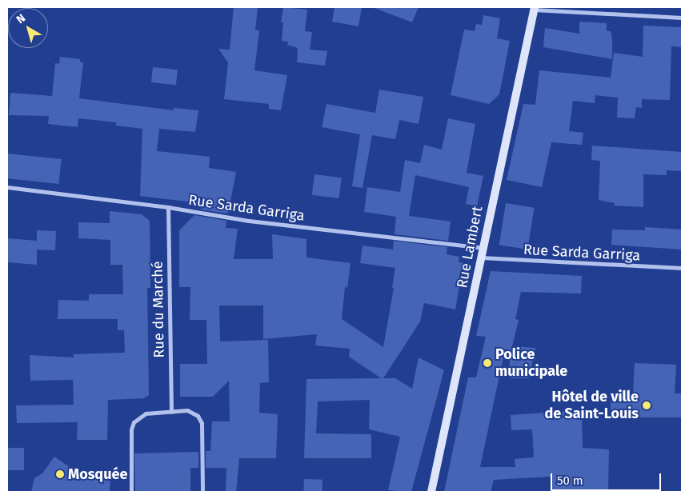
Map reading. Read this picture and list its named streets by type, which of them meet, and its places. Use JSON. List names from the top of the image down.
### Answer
{
  "streets": {
    "main road": ["Rue Lambert"],
    "street": ["Rue Sarda Garriga", "Rue du Marché"]
  },
  "crossings": [
    ["Rue Sarda Garriga", "Rue Lambert"],
    ["Rue Sarda Garriga", "Rue du Marché"]
  ],
  "places": ["Police municipale", "Hôtel de ville de Saint-Louis", "Mosquée"],
  "scale_bar": "50 m",
  "north": "top left"
}
